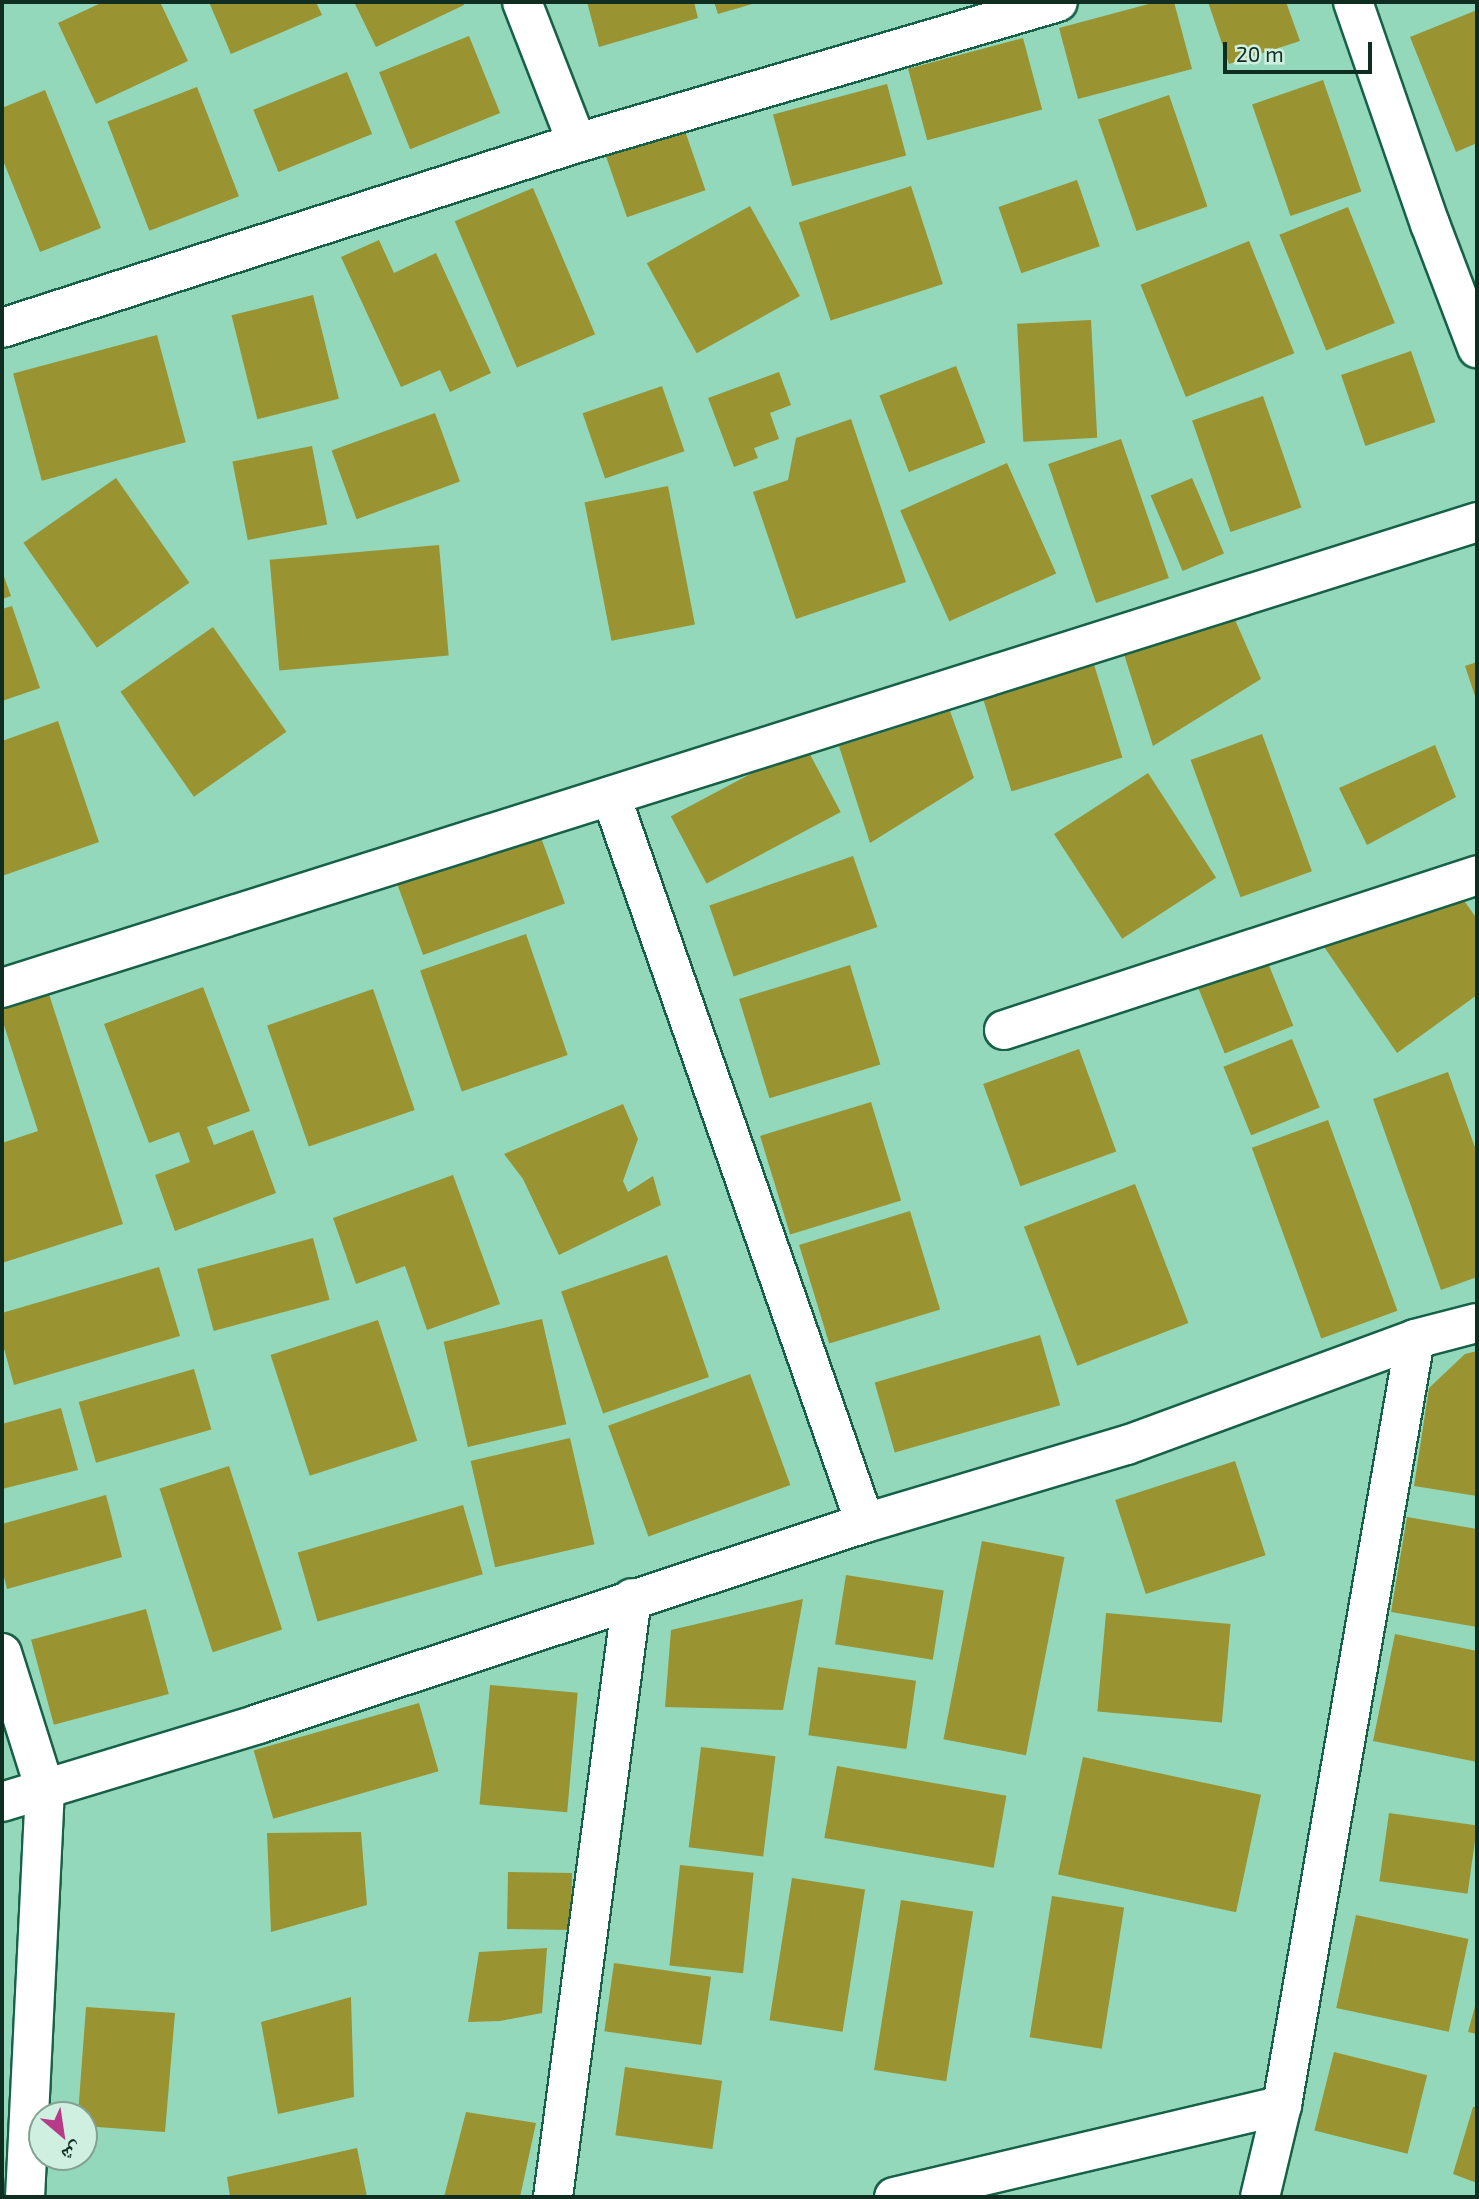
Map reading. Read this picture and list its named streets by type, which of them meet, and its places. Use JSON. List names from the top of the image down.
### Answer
{
  "scale_bar": "20 m",
  "north": "bottom right"
}
